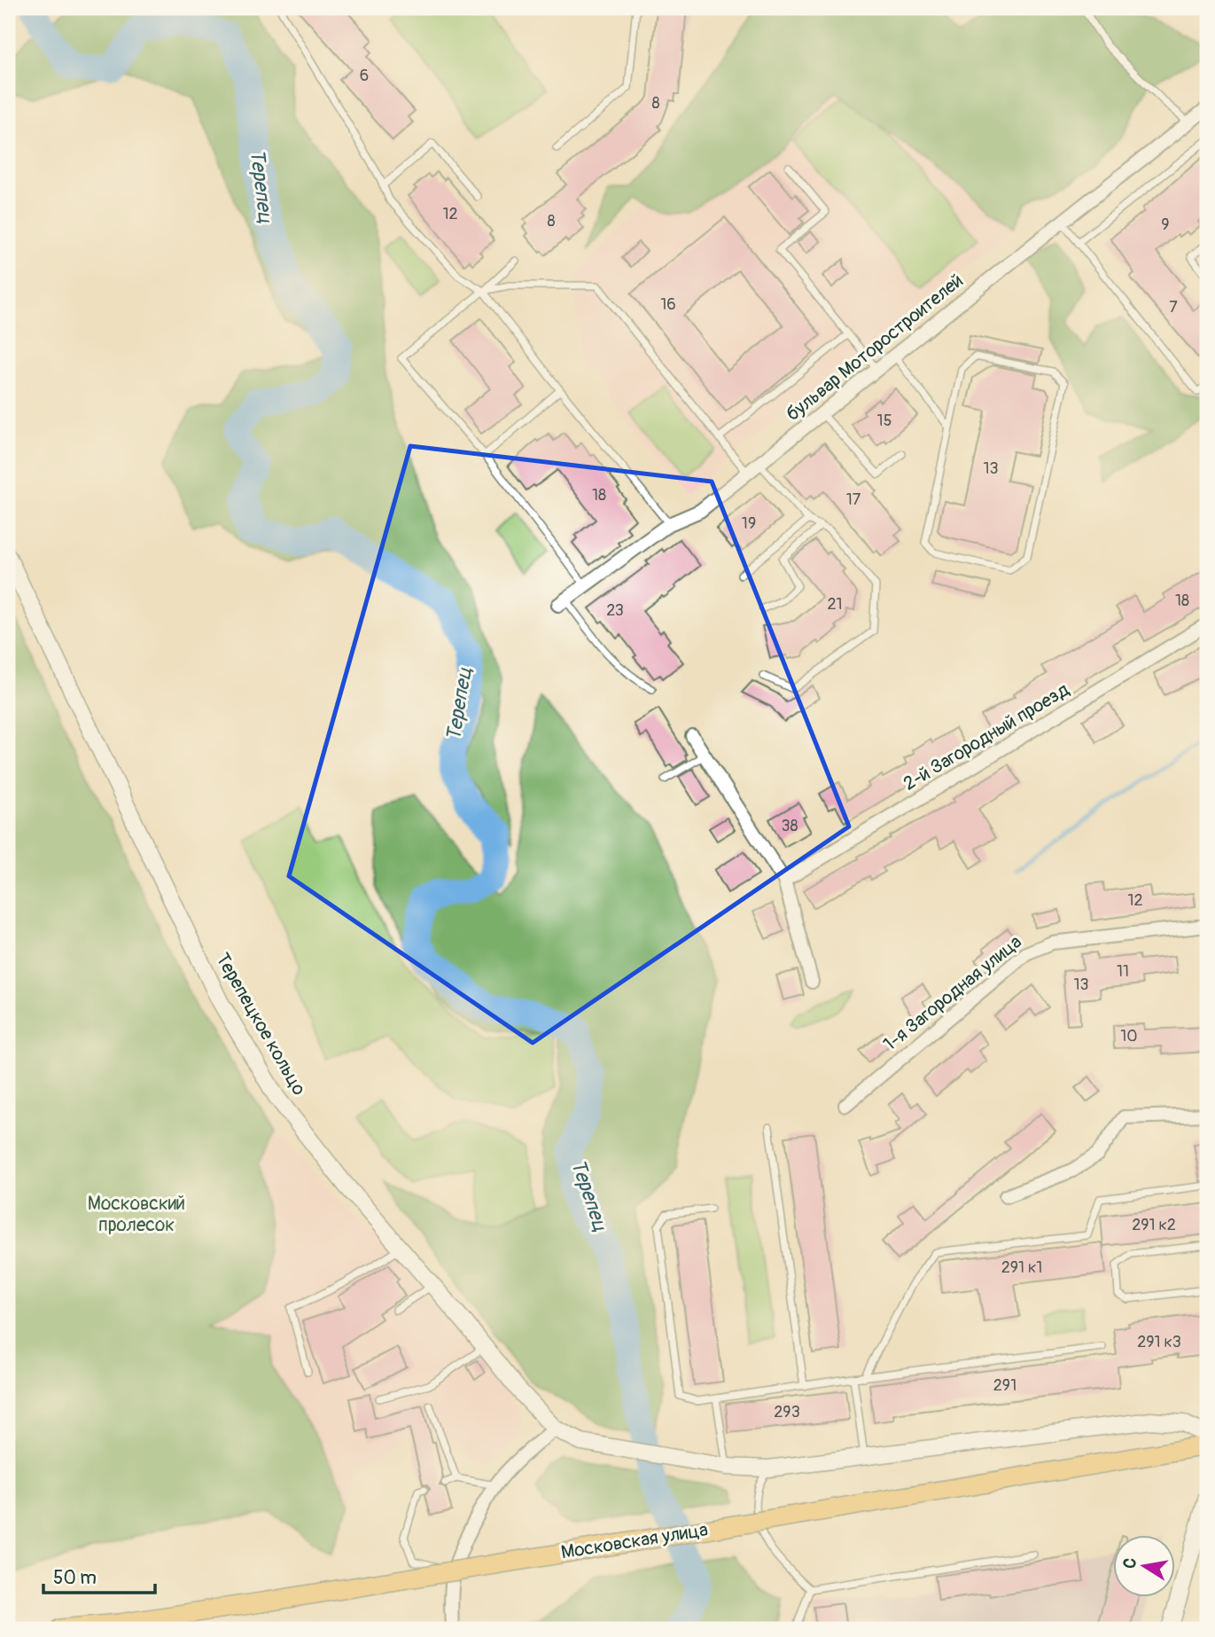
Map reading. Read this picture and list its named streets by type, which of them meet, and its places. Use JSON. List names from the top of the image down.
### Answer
{
  "streets": {
    "main road": ["Московская улица"],
    "street": [
      "бульвар Моторостроителей",
      "2-й Загородный проезд",
      "1-я Загородная улица",
      "Терепецкое кольцо"
    ]
  },
  "water": ["Терепец"],
  "parks": ["Московский пролесок"],
  "house_numbers": [
    "6",
    "8",
    "12",
    "8",
    "9",
    "16",
    "7",
    "15",
    "13",
    "18",
    "17",
    "19",
    "18",
    "21",
    "23",
    "38",
    "12",
    "11",
    "13",
    "10",
    "291 к2",
    "291 к1",
    "291 к3",
    "291",
    "293"
  ],
  "scale_bar": "50 m",
  "north": "left"
}
